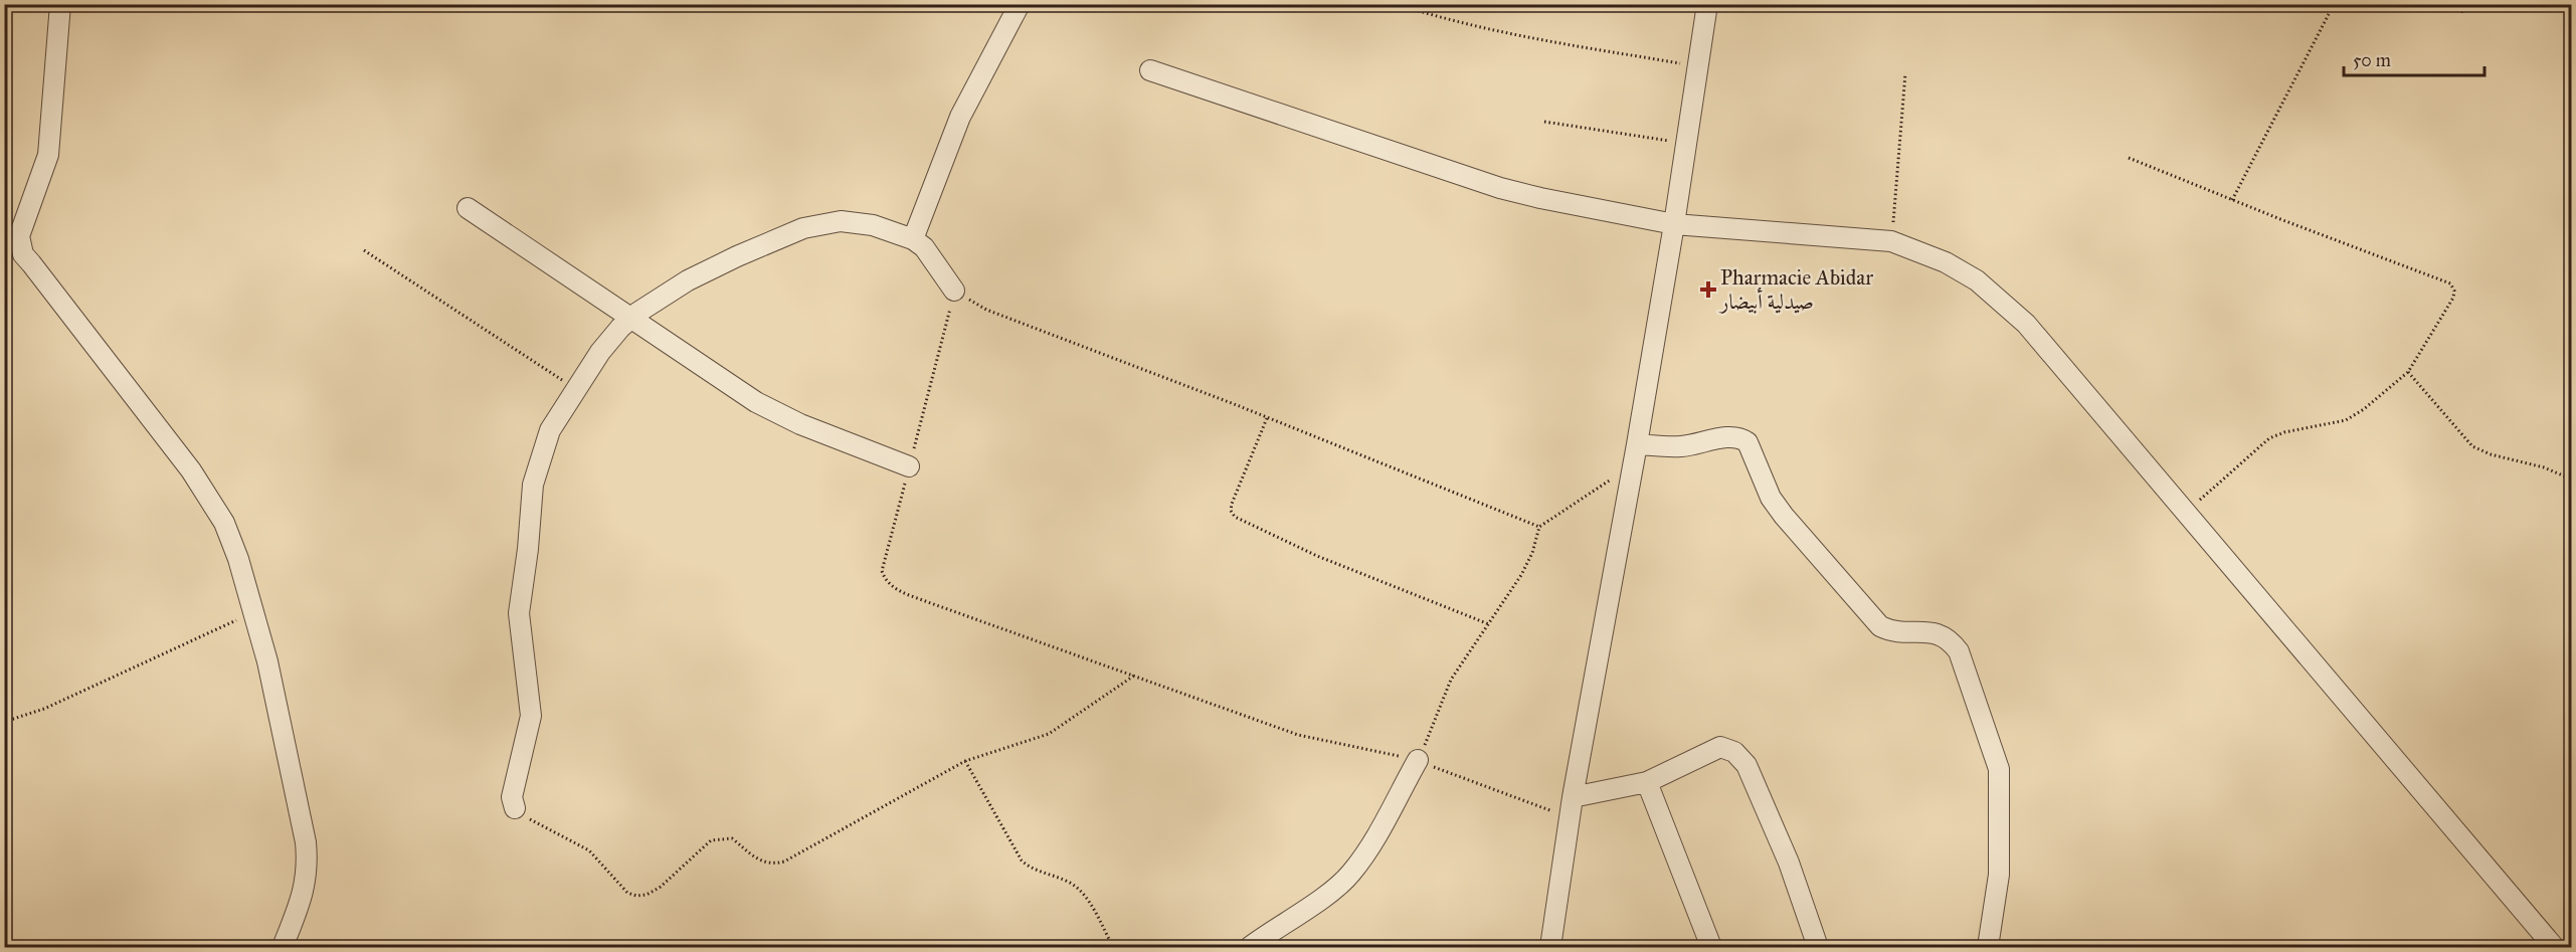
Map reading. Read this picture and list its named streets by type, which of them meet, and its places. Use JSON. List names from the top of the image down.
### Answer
{
  "places": {
    "health": ["Pharmacie Abidar صيدلية أبيضار"]
  },
  "scale_bar": "50 m"
}
